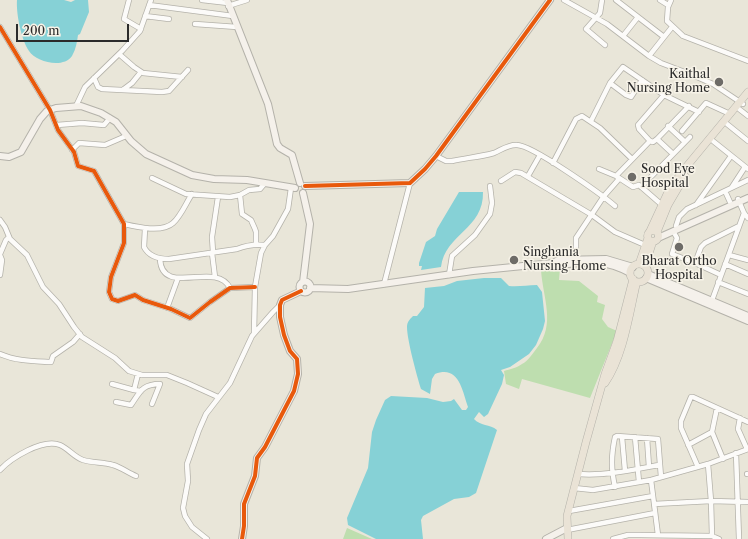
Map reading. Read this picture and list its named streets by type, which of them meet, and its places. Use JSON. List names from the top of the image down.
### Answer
{
  "places": [
    "Kaithal Nursing Home",
    "Sood Eye Hospital",
    "Bharat Ortho Hospital",
    "Singhania Nursing Home"
  ],
  "scale_bar": "200 m"
}
